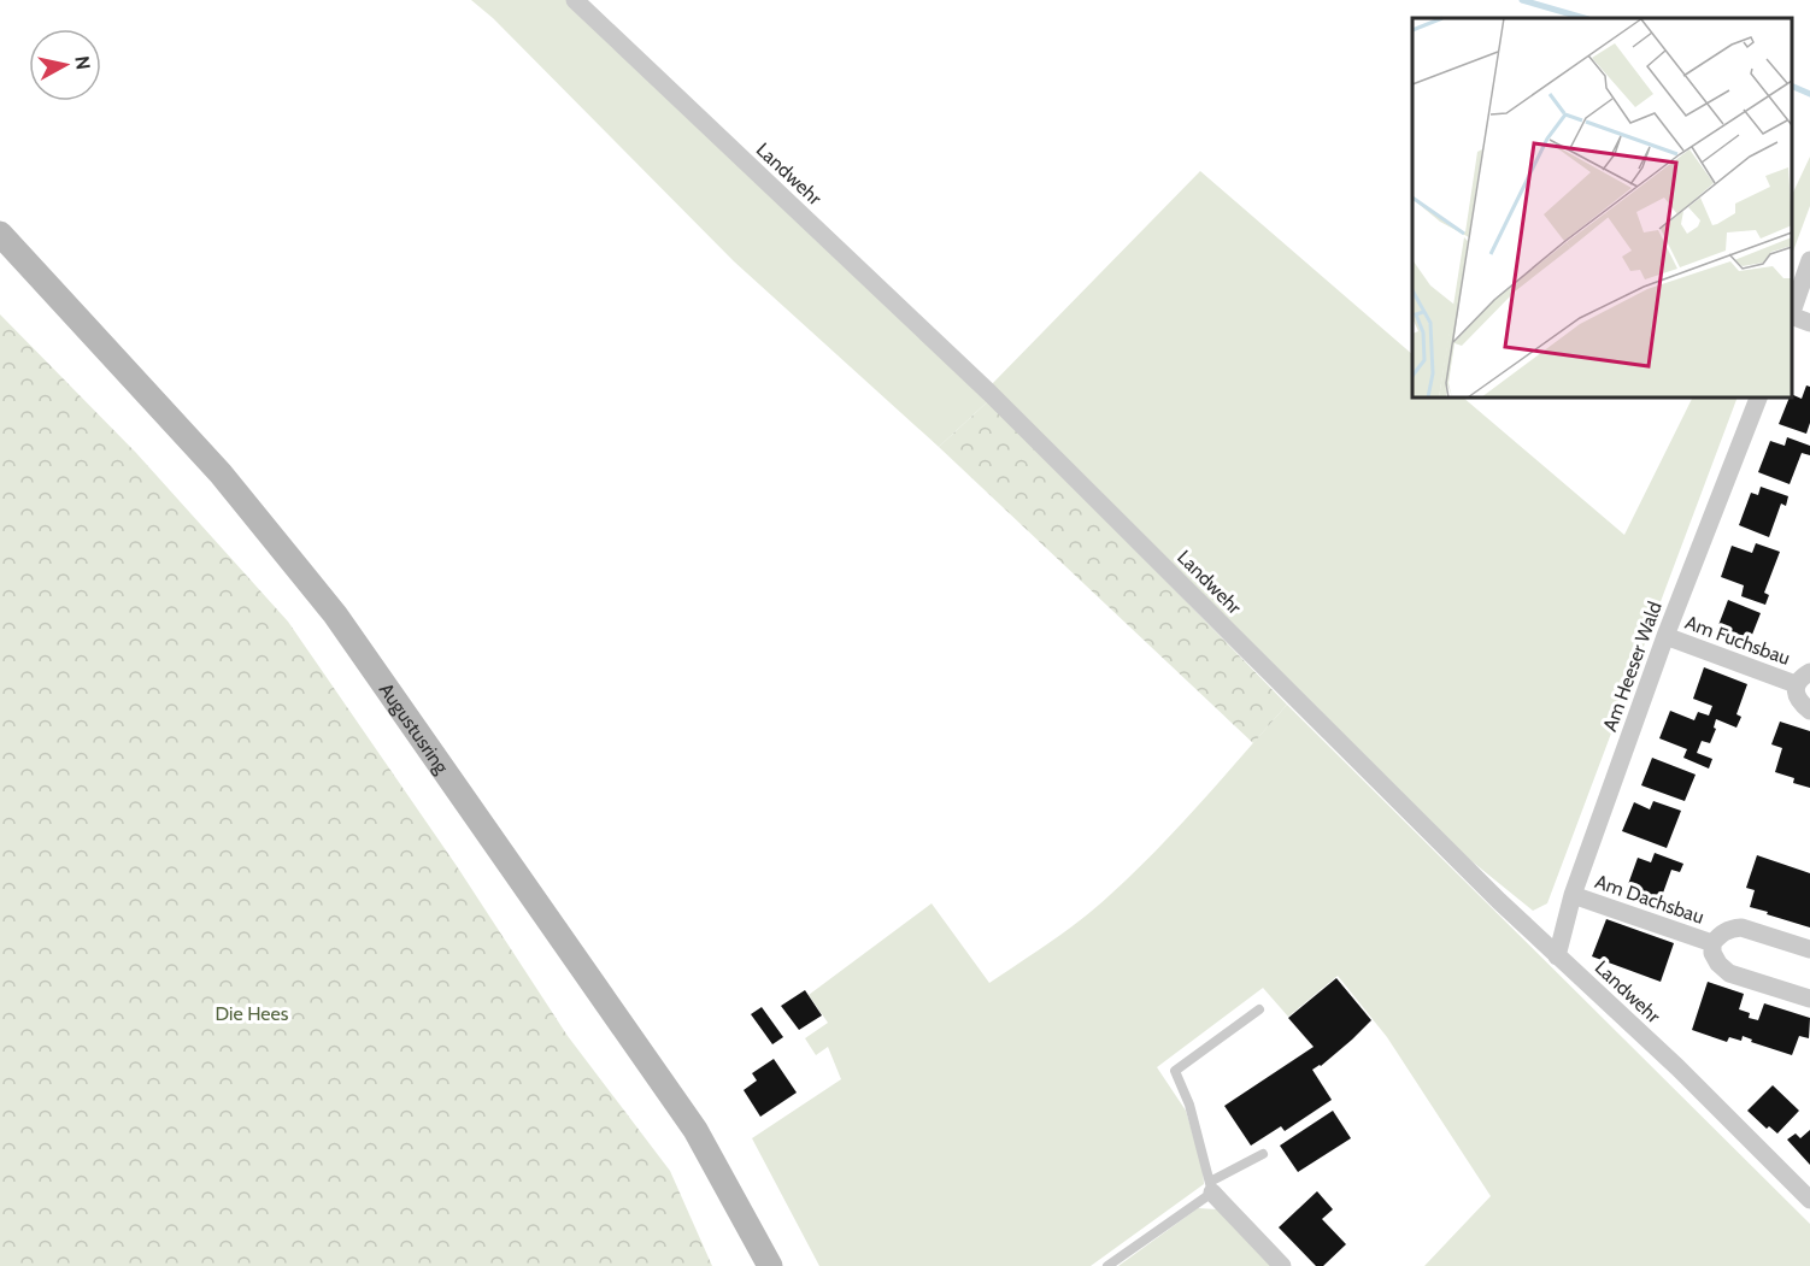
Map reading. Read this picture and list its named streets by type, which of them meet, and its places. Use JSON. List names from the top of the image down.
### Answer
{
  "streets": {
    "main road": ["Augustusring"],
    "street": [
      "Landwehr",
      "Am Fuchsbau",
      "Am Heeser Wald",
      "Am Dachsbau"
    ]
  },
  "crossings": [
    ["Landwehr", "Am Heeser Wald"],
    ["Am Fuchsbau", "Am Heeser Wald"],
    ["Am Heeser Wald", "Am Dachsbau"]
  ],
  "parks": ["Die Hees"],
  "north": "right"
}
